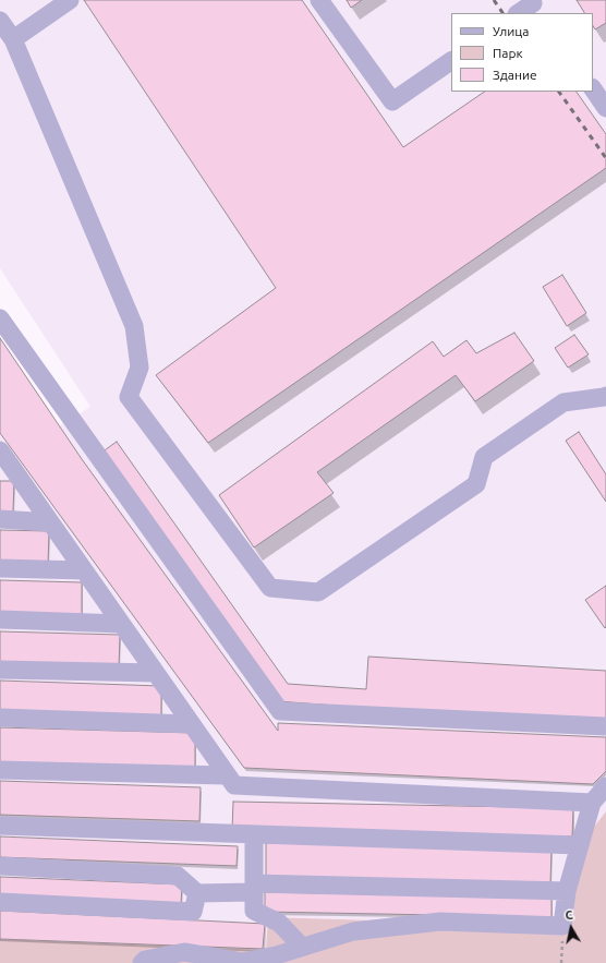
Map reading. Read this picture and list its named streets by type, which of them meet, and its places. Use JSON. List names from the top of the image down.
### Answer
{
  "legend": ["Улица", "Парк", "Здание"],
  "north": "top"
}
